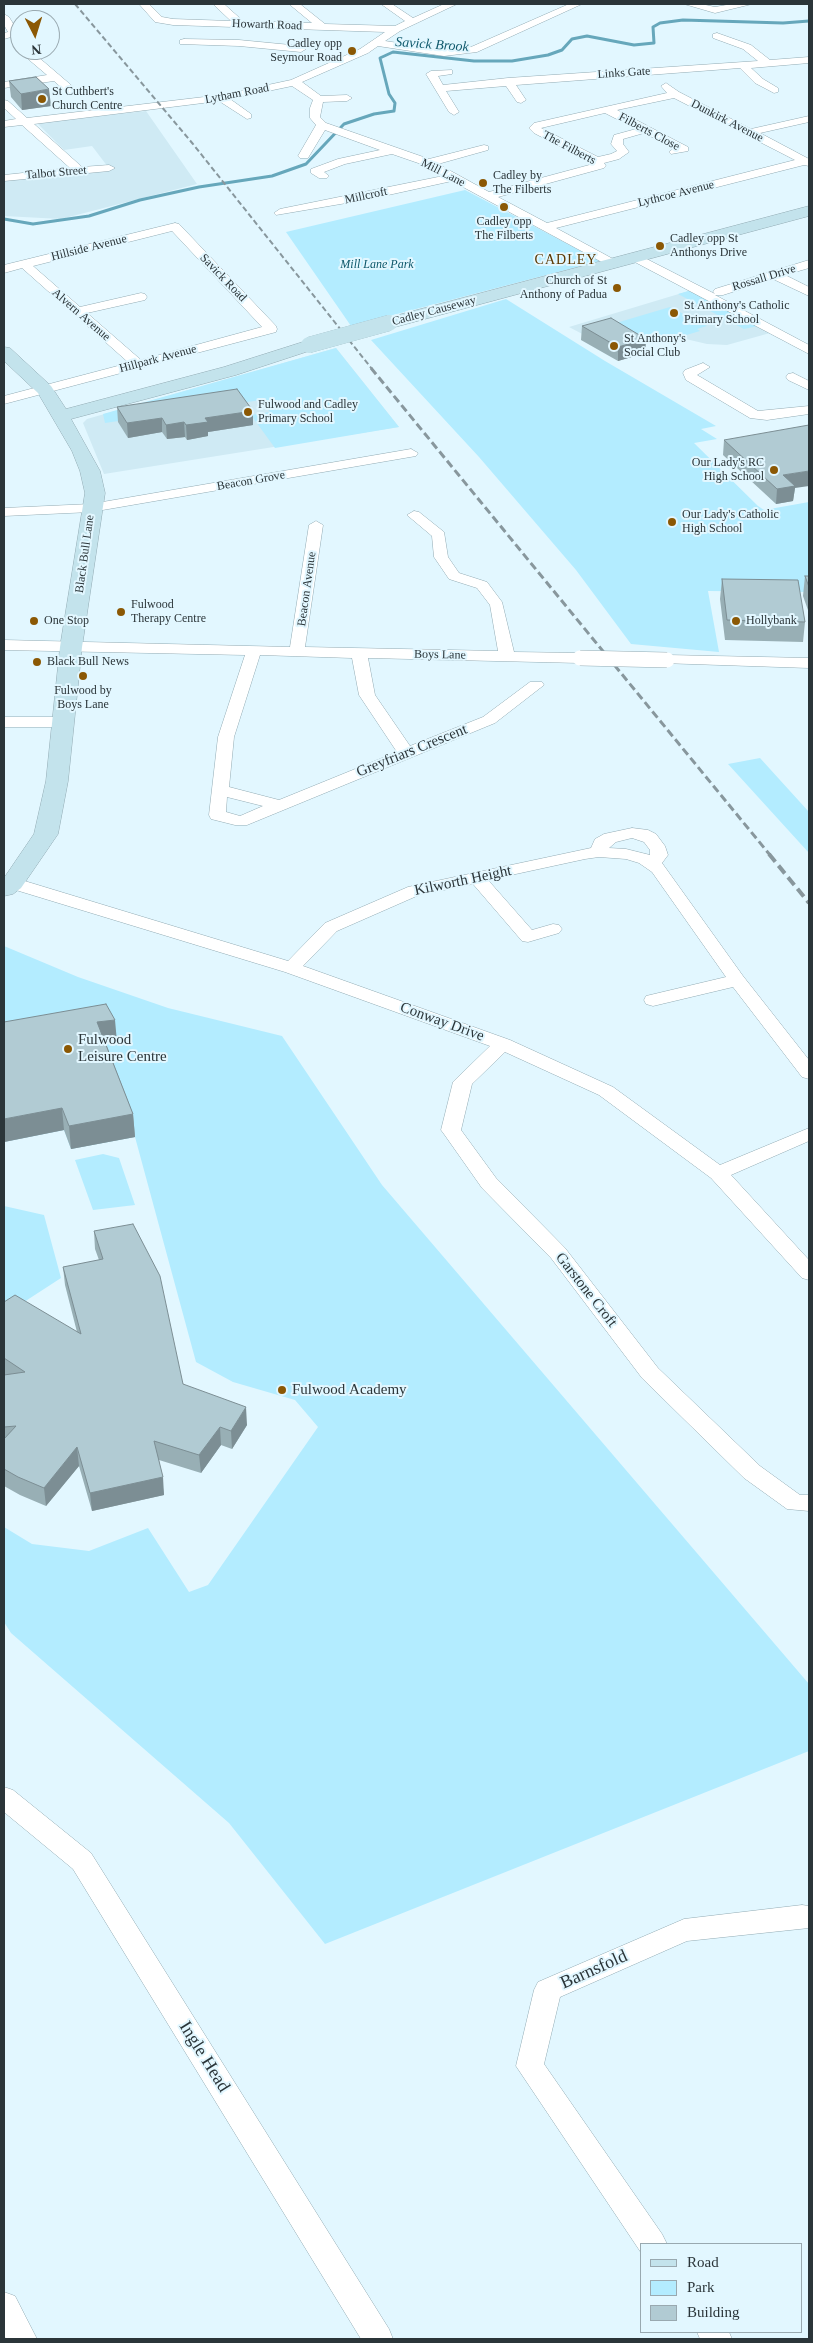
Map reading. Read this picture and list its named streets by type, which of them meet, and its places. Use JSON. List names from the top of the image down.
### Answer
{
  "streets": {
    "street": [
      "Howarth Road",
      "Links Gate",
      "Lytham Road",
      "Dunkirk Avenue",
      "Filberts Close",
      "The Filberts",
      "Talbot Street",
      "Mill Lane",
      "Lythcoe Avenue",
      "Millcroft",
      "Hillside Avenue",
      "Savick Road",
      "Rossall Drive",
      "Cadley Causeway",
      "Alvern Avenue",
      "Hillpark Avenue",
      "Beacon Grove",
      "Black Bull Lane",
      "Beacon Avenue",
      "Boys Lane",
      "Greyfriars Crescent",
      "Kilworth Height",
      "Conway Drive",
      "Garstone Croft",
      "Barnsfold",
      "Ingle Head"
    ]
  },
  "crossings": [
    ["Howarth Road", "Lytham Road"],
    ["Links Gate", "Dunkirk Avenue"],
    ["Dunkirk Avenue", "Lythcoe Avenue"],
    ["Filberts Close", "The Filberts"],
    ["The Filberts", "Mill Lane"],
    ["Mill Lane", "Lythcoe Avenue"],
    ["Mill Lane", "Millcroft"],
    ["Mill Lane", "Cadley Causeway"],
    ["Hillside Avenue", "Savick Road"],
    ["Hillside Avenue", "Alvern Avenue"],
    ["Savick Road", "Hillpark Avenue"],
    ["Cadley Causeway", "Black Bull Lane"],
    ["Alvern Avenue", "Hillpark Avenue"],
    ["Hillpark Avenue", "Black Bull Lane"],
    ["Beacon Grove", "Black Bull Lane"],
    ["Black Bull Lane", "Boys Lane"],
    ["Black Bull Lane", "Conway Drive"],
    ["Beacon Avenue", "Boys Lane"],
    ["Boys Lane", "Greyfriars Crescent"],
    ["Kilworth Height", "Conway Drive"],
    ["Conway Drive", "Garstone Croft"]
  ],
  "districts": ["CADLEY"],
  "water": ["Savick Brook"],
  "parks": ["Mill Lane Park"],
  "places": [
    "Cadley opp Seymour Road",
    "St Cuthbert's Church Centre",
    "Cadley by The Filberts",
    "Cadley opp The Filberts",
    "Cadley opp St Anthonys Drive",
    "Church of St Anthony of Padua",
    "St Anthony's Catholic Primary School",
    "St Anthony's Social Club",
    "Fulwood and Cadley Primary School",
    "Our Lady's RC High School",
    "Our Lady's Catholic High School",
    "Fulwood Therapy Centre",
    "One Stop",
    "Hollybank",
    "Black Bull News",
    "Fulwood by Boys Lane",
    "Fulwood Leisure Centre",
    "Fulwood Academy"
  ],
  "legend": ["Road", "Park", "Building"],
  "north": "bottom"
}
